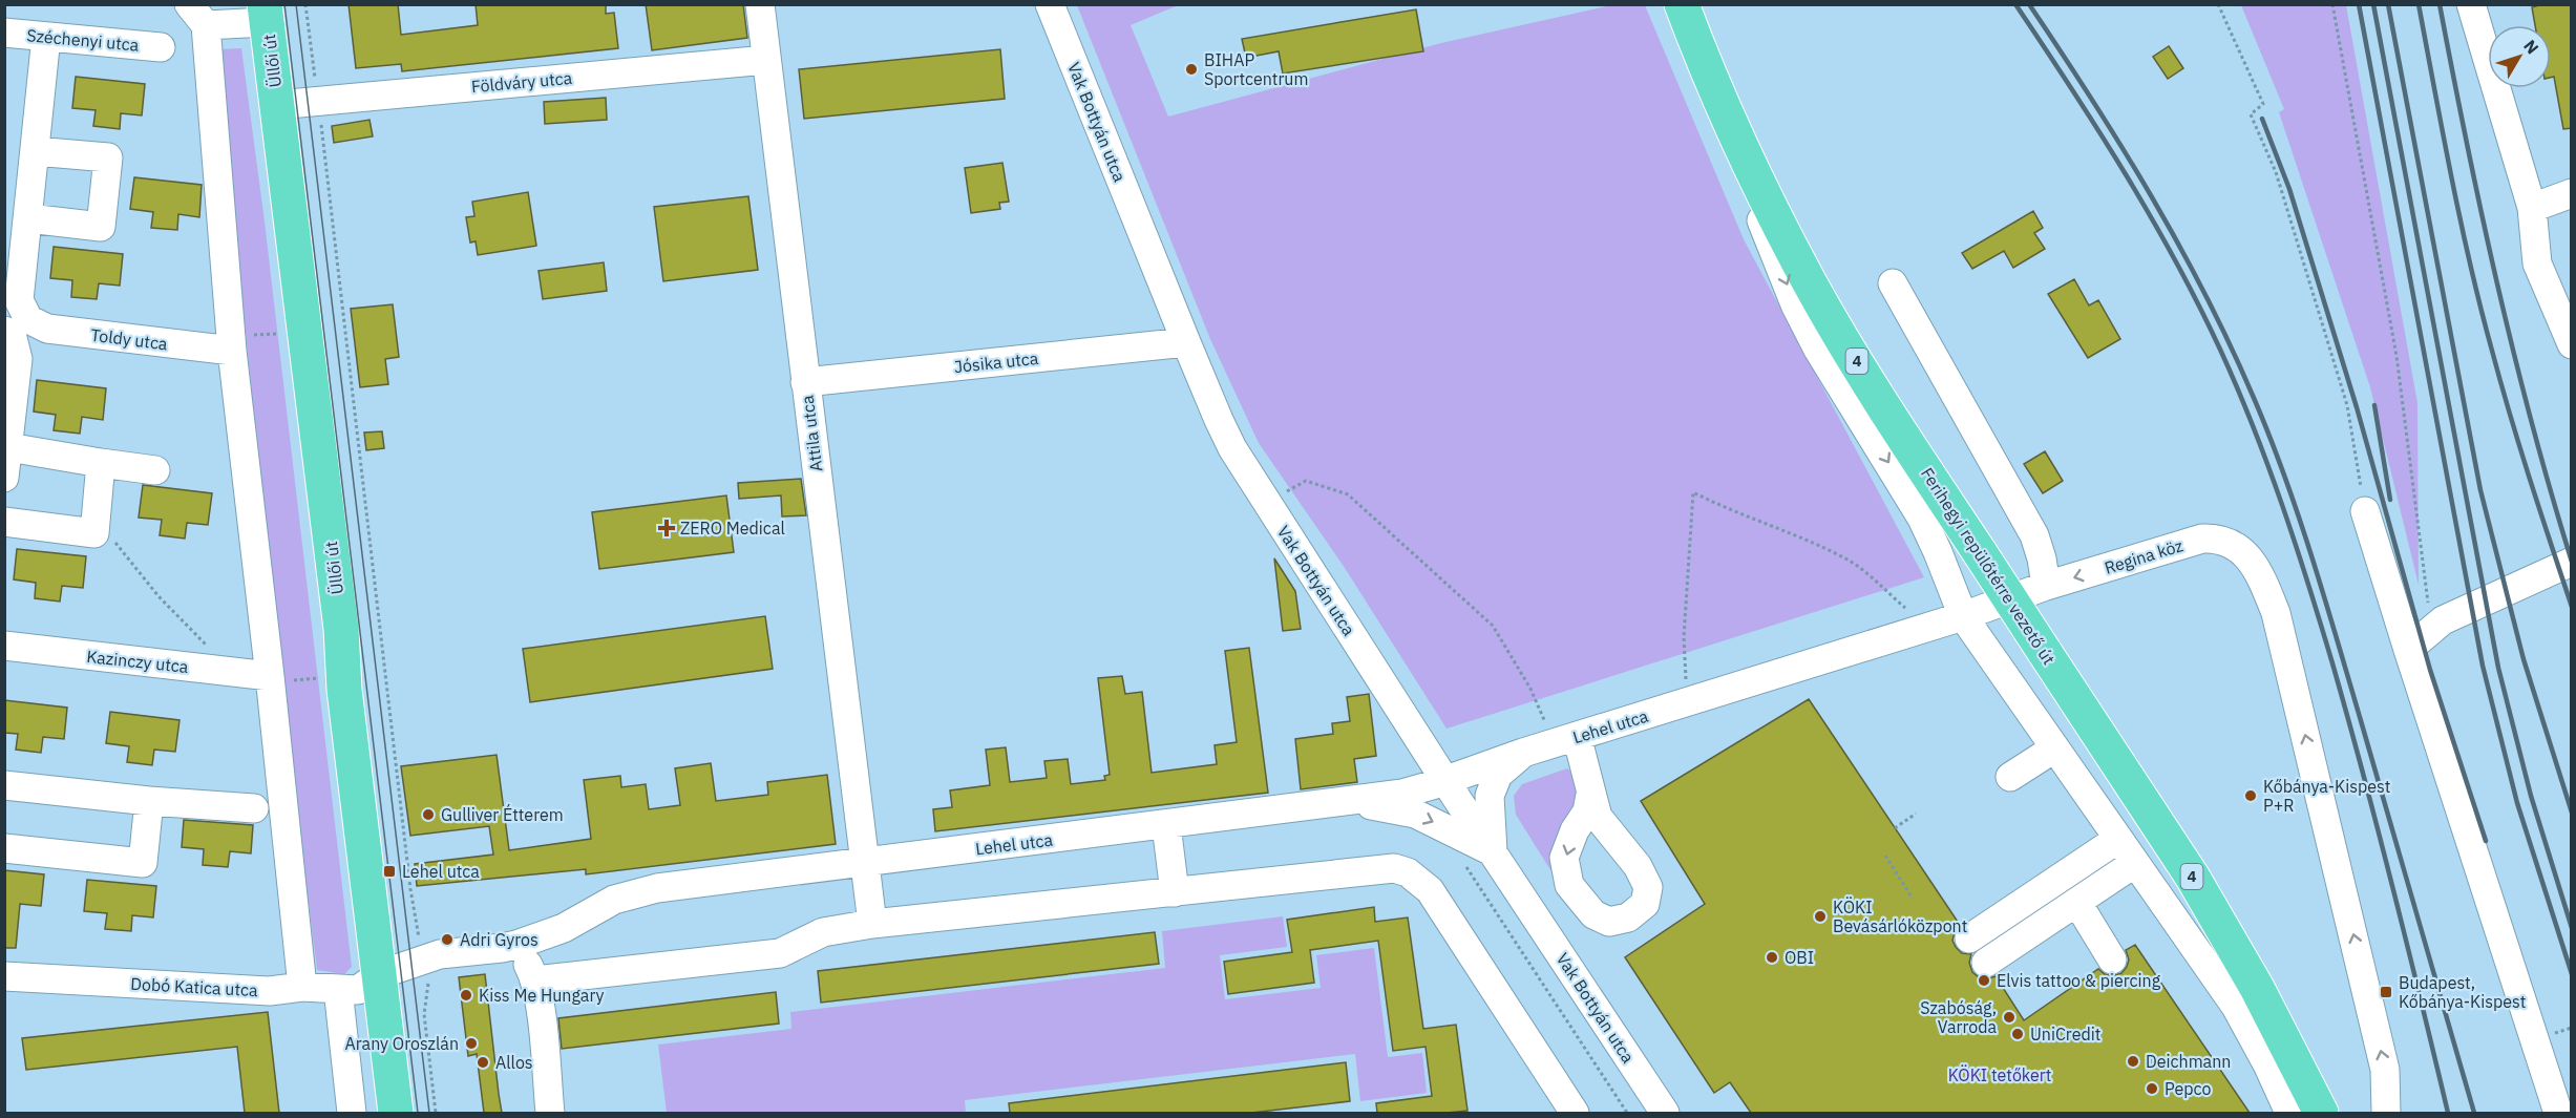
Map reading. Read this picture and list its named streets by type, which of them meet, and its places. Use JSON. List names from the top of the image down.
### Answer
{
  "streets": {
    "main road": ["Üllői út", "4", "Ferihegyi repülőtérre vezető út"],
    "street": [
      "Széchenyi utca",
      "Földváry utca",
      "Vak Bottyán utca",
      "Toldy utca",
      "Jósika utca",
      "Attila utca",
      "Regina köz",
      "Kazinczy utca",
      "Lehel utca",
      "Dobó Katica utca"
    ]
  },
  "crossings": [
    ["Üllői út", "Földváry utca"],
    ["Üllői út", "Toldy utca"],
    ["Üllői út", "Kazinczy utca"],
    ["Üllői út", "Lehel utca"],
    ["Üllői út", "Dobó Katica utca"],
    ["Földváry utca", "Attila utca"],
    ["Vak Bottyán utca", "Jósika utca"],
    ["Vak Bottyán utca", "Lehel utca"],
    ["Jósika utca", "Attila utca"],
    ["Attila utca", "Lehel utca"],
    ["Regina köz", "Lehel utca"],
    ["Lehel utca", "Dobó Katica utca"]
  ],
  "parks": ["KÖKI tetőkert"],
  "places": {
    "other": [
      "BIHAP Sportcentrum",
      "Kőbánya-Kispest P+R",
      "Gulliver Étterem",
      "KÖKI Bevásárlóközpont",
      "Adri Gyros",
      "OBI",
      "Elvis tattoo & piercing",
      "Kiss Me Hungary",
      "Szabóság, Varroda",
      "UniCredit",
      "Arany Oroszlán",
      "Deichmann",
      "Allos",
      "Pepco"
    ],
    "health": ["ZERO Medical"],
    "transit": ["Lehel utca", "Budapest, Kőbánya-Kispest"]
  },
  "north": "top right"
}
